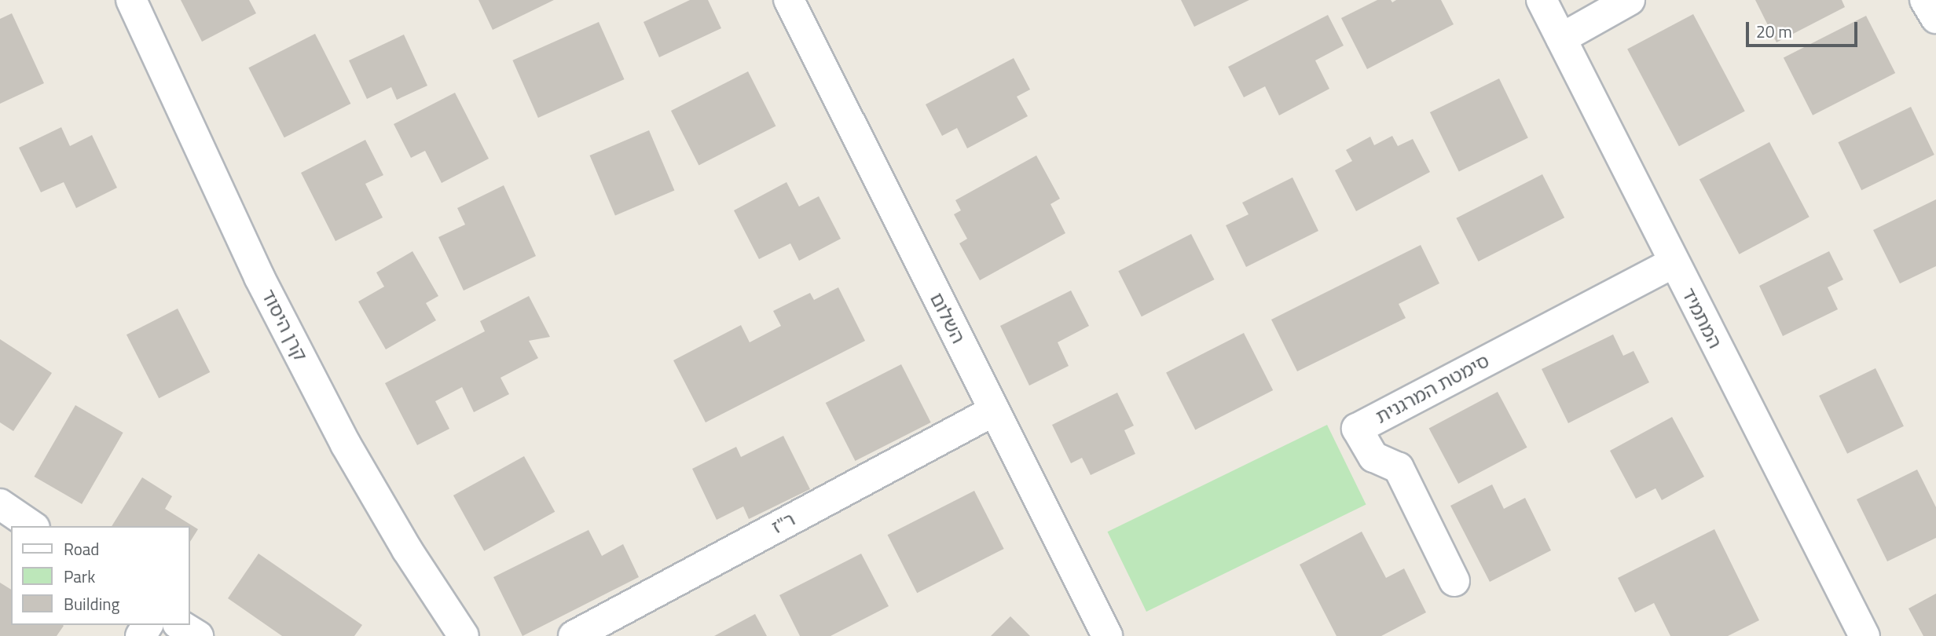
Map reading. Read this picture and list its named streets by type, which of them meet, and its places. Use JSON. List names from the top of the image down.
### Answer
{
  "streets": {
    "street": [
      "השלום",
      "המתמיד",
      "קרן היסוד",
      "סימטת המרגנית",
      "ר\"ז"
    ]
  },
  "crossings": [
    ["השלום", "ר\"ז"],
    ["המתמיד", "סימטת המרגנית"]
  ],
  "legend": ["Road", "Park", "Building"],
  "scale_bar": "20 m"
}
